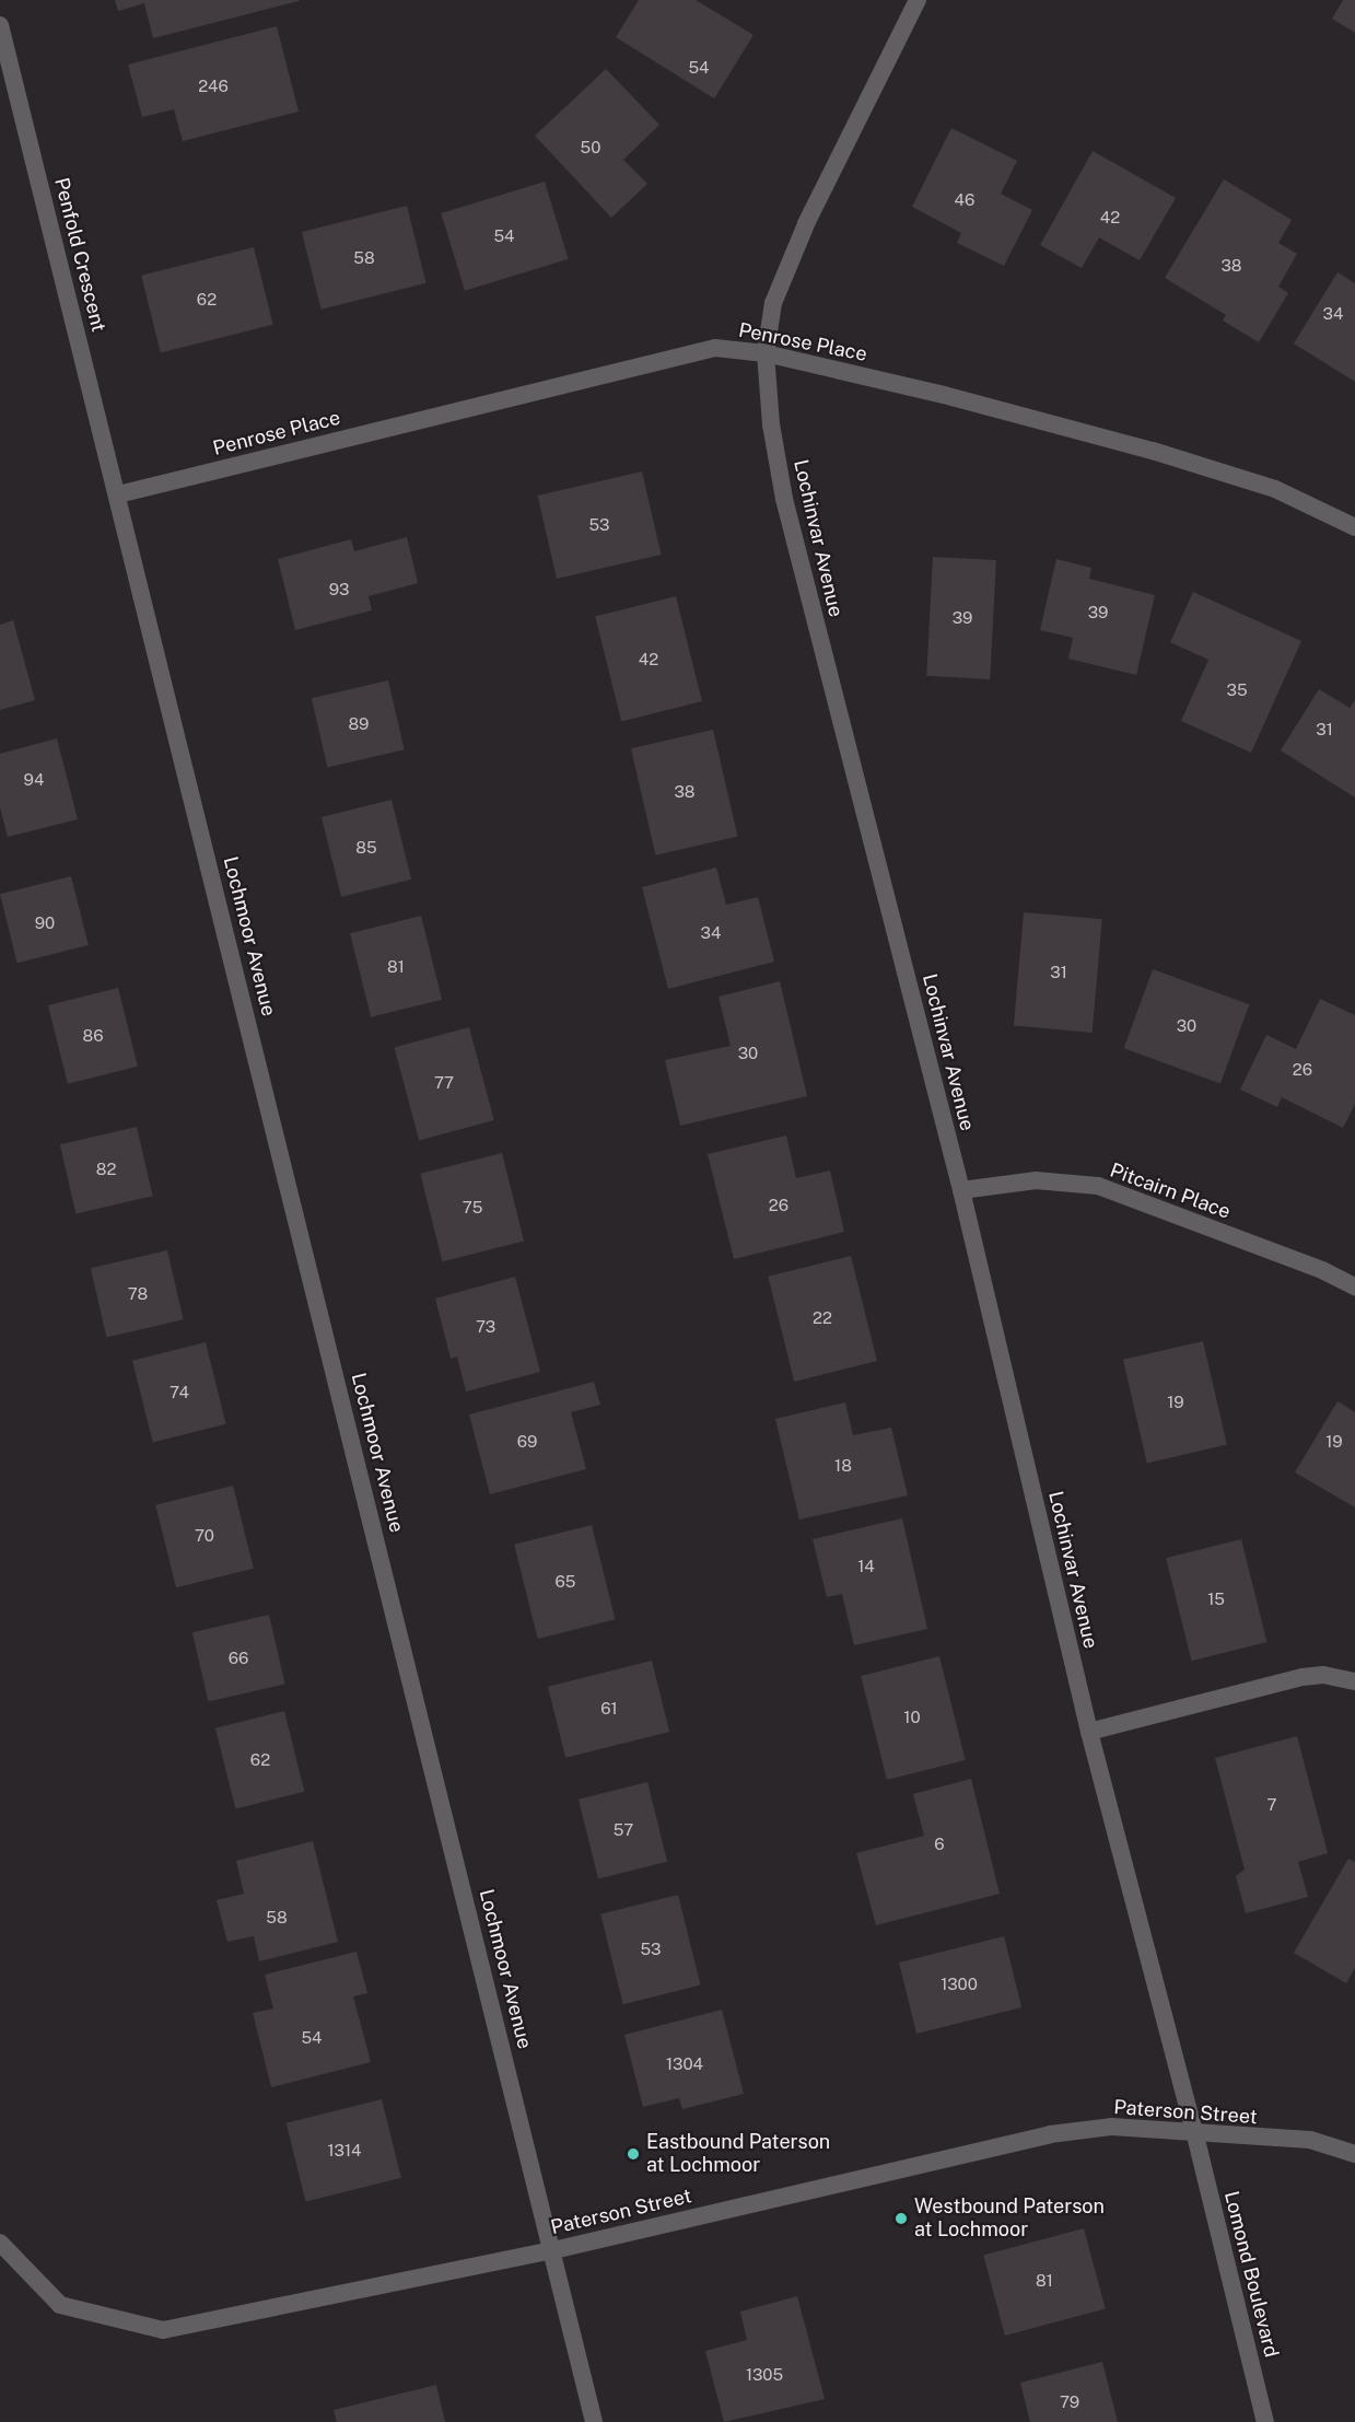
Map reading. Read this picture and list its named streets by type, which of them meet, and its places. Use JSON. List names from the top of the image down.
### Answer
{
  "streets": {
    "street": [
      "Penfold Crescent",
      "Penrose Place",
      "Lochinvar Avenue",
      "Lochmoor Avenue",
      "Pitcairn Place",
      "Paterson Street",
      "Lomond Boulevard"
    ]
  },
  "crossings": [
    ["Penfold Crescent", "Penrose Place"],
    ["Penfold Crescent", "Lochmoor Avenue"],
    ["Penrose Place", "Lochinvar Avenue"],
    ["Penrose Place", "Lochmoor Avenue"],
    ["Lochinvar Avenue", "Pitcairn Place"],
    ["Lochinvar Avenue", "Paterson Street"],
    ["Lochinvar Avenue", "Lomond Boulevard"],
    ["Lochmoor Avenue", "Paterson Street"],
    ["Paterson Street", "Lomond Boulevard"]
  ],
  "places": ["Eastbound Paterson at Lochmoor", "Westbound Paterson at Lochmoor"],
  "house_numbers": [
    "54",
    "246",
    "50",
    "46",
    "42",
    "54",
    "58",
    "38",
    "62",
    "34",
    "53",
    "93",
    "39",
    "39",
    "42",
    "35",
    "89",
    "31",
    "94",
    "38",
    "85",
    "90",
    "34",
    "81",
    "31",
    "30",
    "86",
    "30",
    "26",
    "77",
    "82",
    "26",
    "75",
    "78",
    "22",
    "73",
    "74",
    "19",
    "69",
    "19",
    "18",
    "70",
    "14",
    "65",
    "15",
    "66",
    "61",
    "10",
    "62",
    "7",
    "57",
    "6",
    "58",
    "53",
    "1300",
    "54",
    "1304",
    "1314",
    "81",
    "1305",
    "79"
  ]
}
